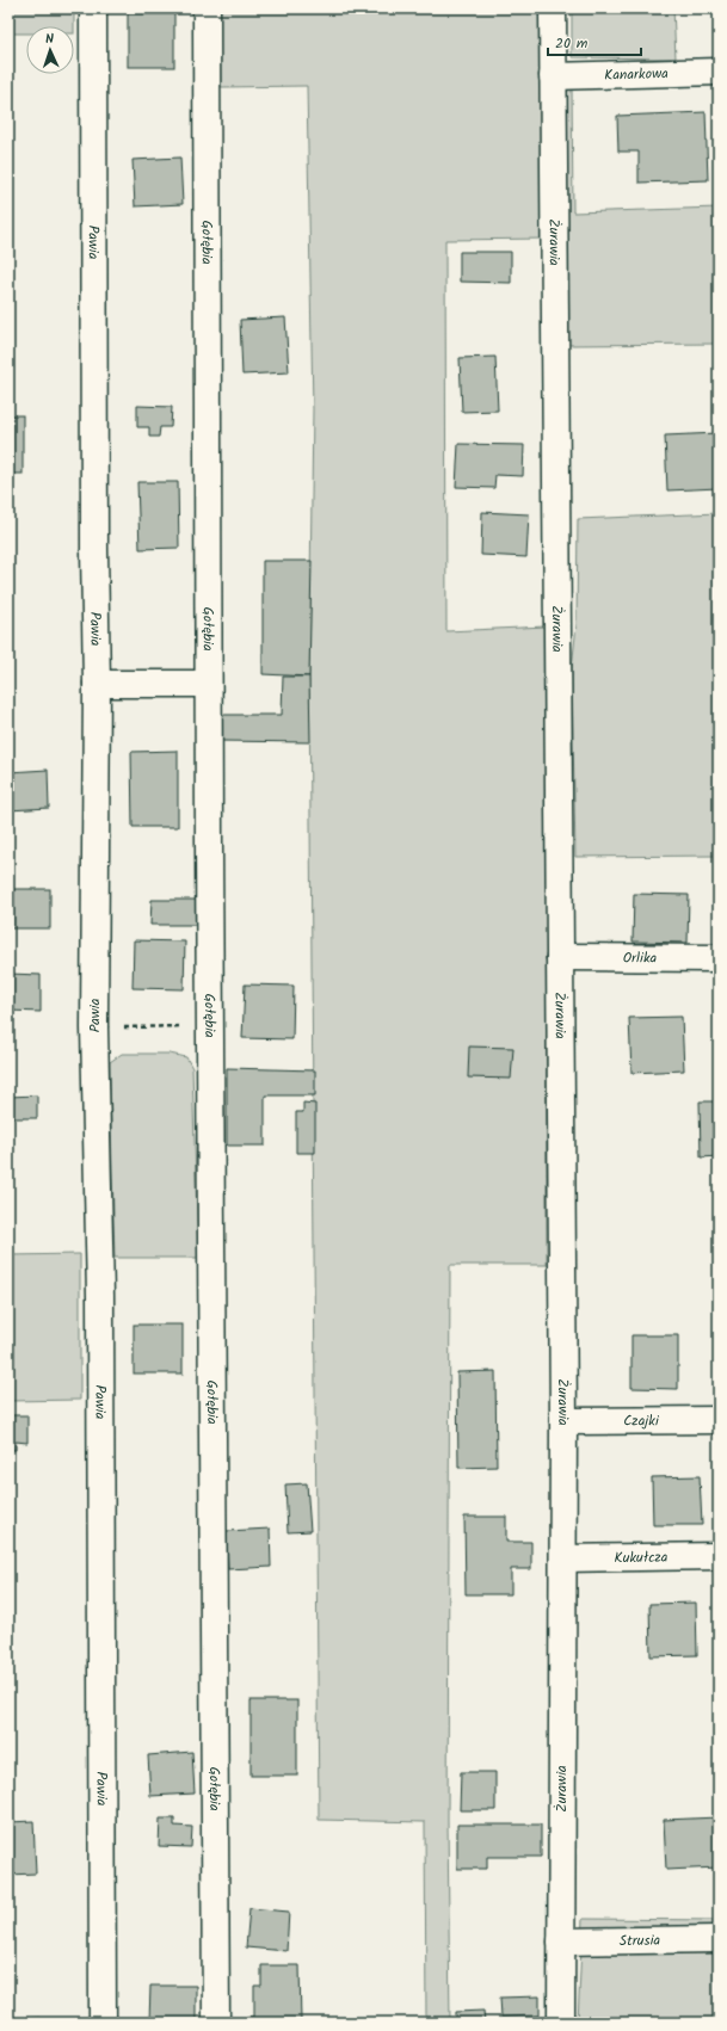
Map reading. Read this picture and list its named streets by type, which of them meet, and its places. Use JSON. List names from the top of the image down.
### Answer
{
  "streets": {
    "street": [
      "Kanarkowa",
      "Pawia",
      "Gołębia",
      "Żurawia",
      "Orlika",
      "Czajki",
      "Kukułcza",
      "Strusia"
    ]
  },
  "crossings": [
    ["Kanarkowa", "Żurawia"],
    ["Żurawia", "Orlika"],
    ["Żurawia", "Czajki"],
    ["Żurawia", "Kukułcza"],
    ["Żurawia", "Strusia"]
  ],
  "scale_bar": "20 m",
  "north": "top"
}
